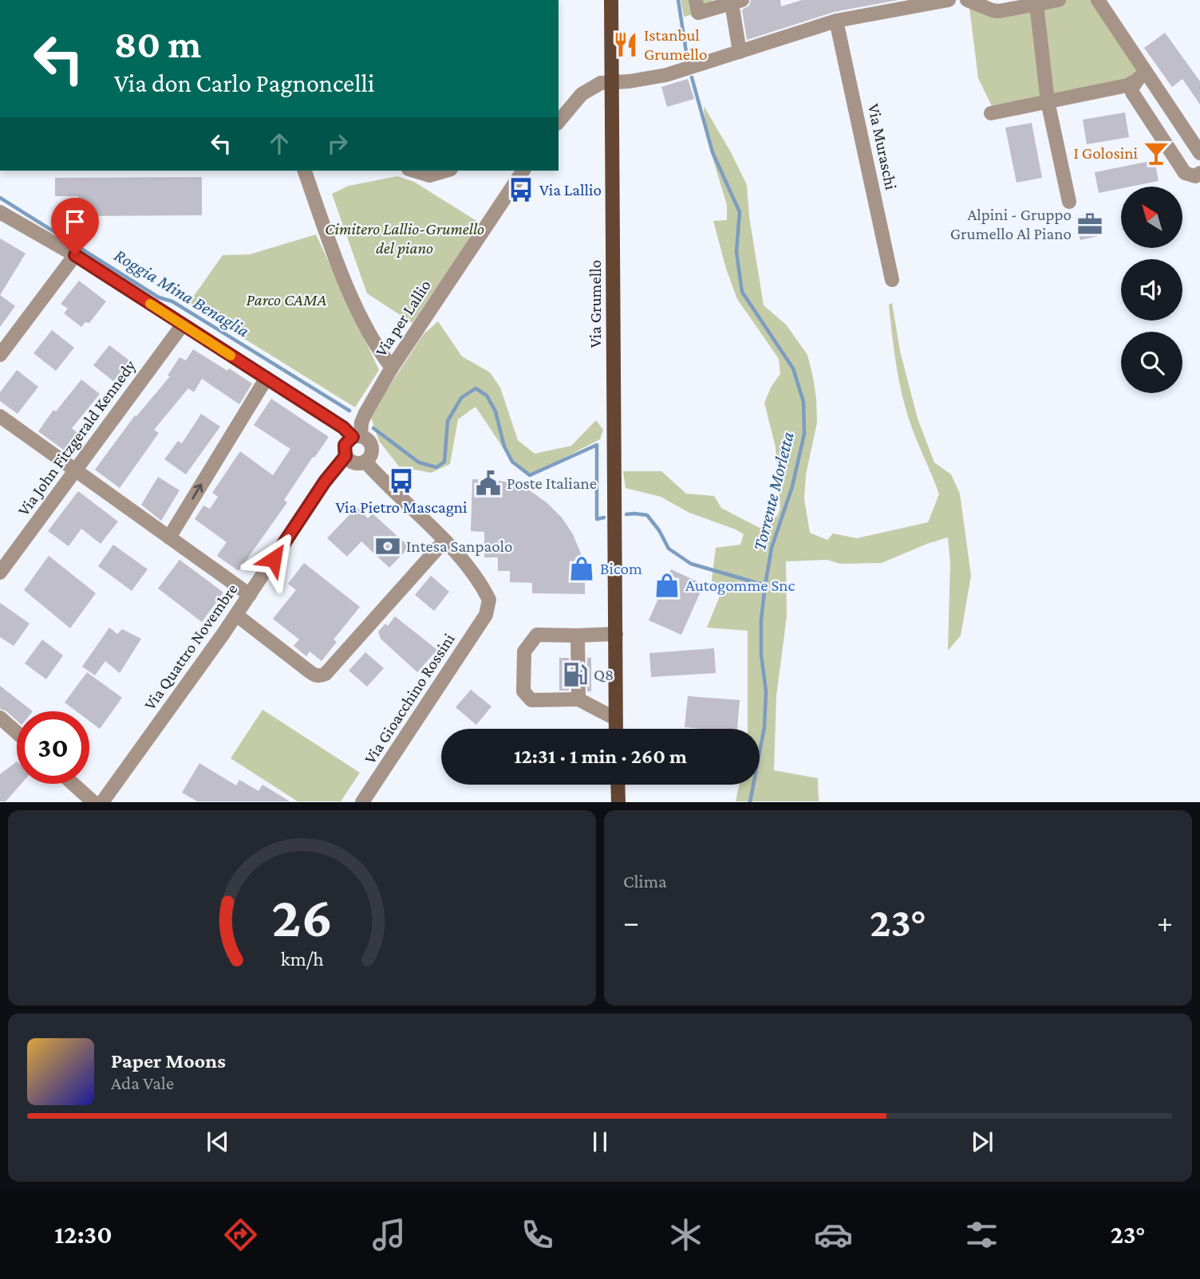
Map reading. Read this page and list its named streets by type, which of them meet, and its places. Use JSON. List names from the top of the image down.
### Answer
{
  "streets": {
    "main road": ["Via Grumello"],
    "street": [
      "Via Muraschi",
      "Via per Lallio",
      "Via John Fitzgerald Kennedy",
      "Via Quattro Novembre",
      "Via Gioacchino Rossini"
    ]
  },
  "crossings": [
    ["Via per Lallio", "Via Quattro Novembre"]
  ],
  "water": ["Roggia Mina Benaglia", "Torrente Morletta"],
  "parks": ["Cimitero Lallio-Grumello del piano", "Parco CAMA"],
  "places": {
    "restaurant": ["Istanbul Grumello"],
    "bar": ["I Golosini"],
    "bus stop": ["Via Lallio", "Via Pietro Mascagni"],
    "office": ["Alpini - Gruppo Grumello Al Piano"],
    "public building": ["Poste Italiane"],
    "bank": ["Intesa Sanpaolo"],
    "shop": ["Bicom", "Autogomme Snc"],
    "fuel station": ["Q8"]
  },
  "north": "top left",
  "page": {
    "turn": ["80 m", "Via don Carlo Pagnoncelli"],
    "limit": "30",
    "trip": "12:31 · 1 min · 260 m",
    "tile": "Clima",
    "heat": ["−", "23°", "+"],
    "song": ["Paper Moons", "Ada Vale"],
    "tabs": ["12:30", "23°"],
    "gauge": ["26", "km/h"]
  }
}
